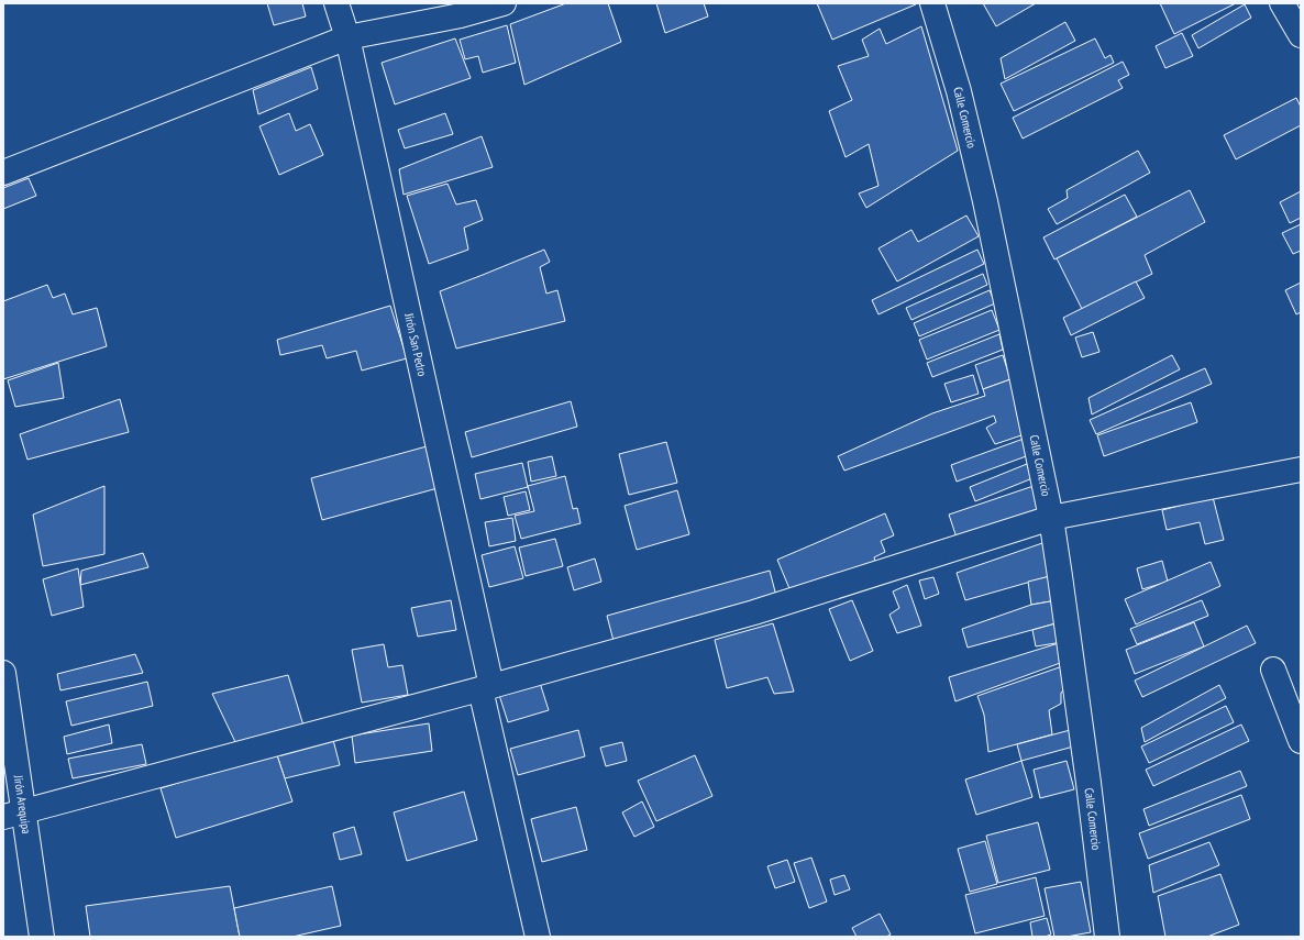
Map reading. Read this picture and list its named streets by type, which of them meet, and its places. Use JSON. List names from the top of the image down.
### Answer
{
  "streets": {
    "street": ["Calle Comercio", "Jirón San Pedro", "Jirón Arequipa"]
  }
}
